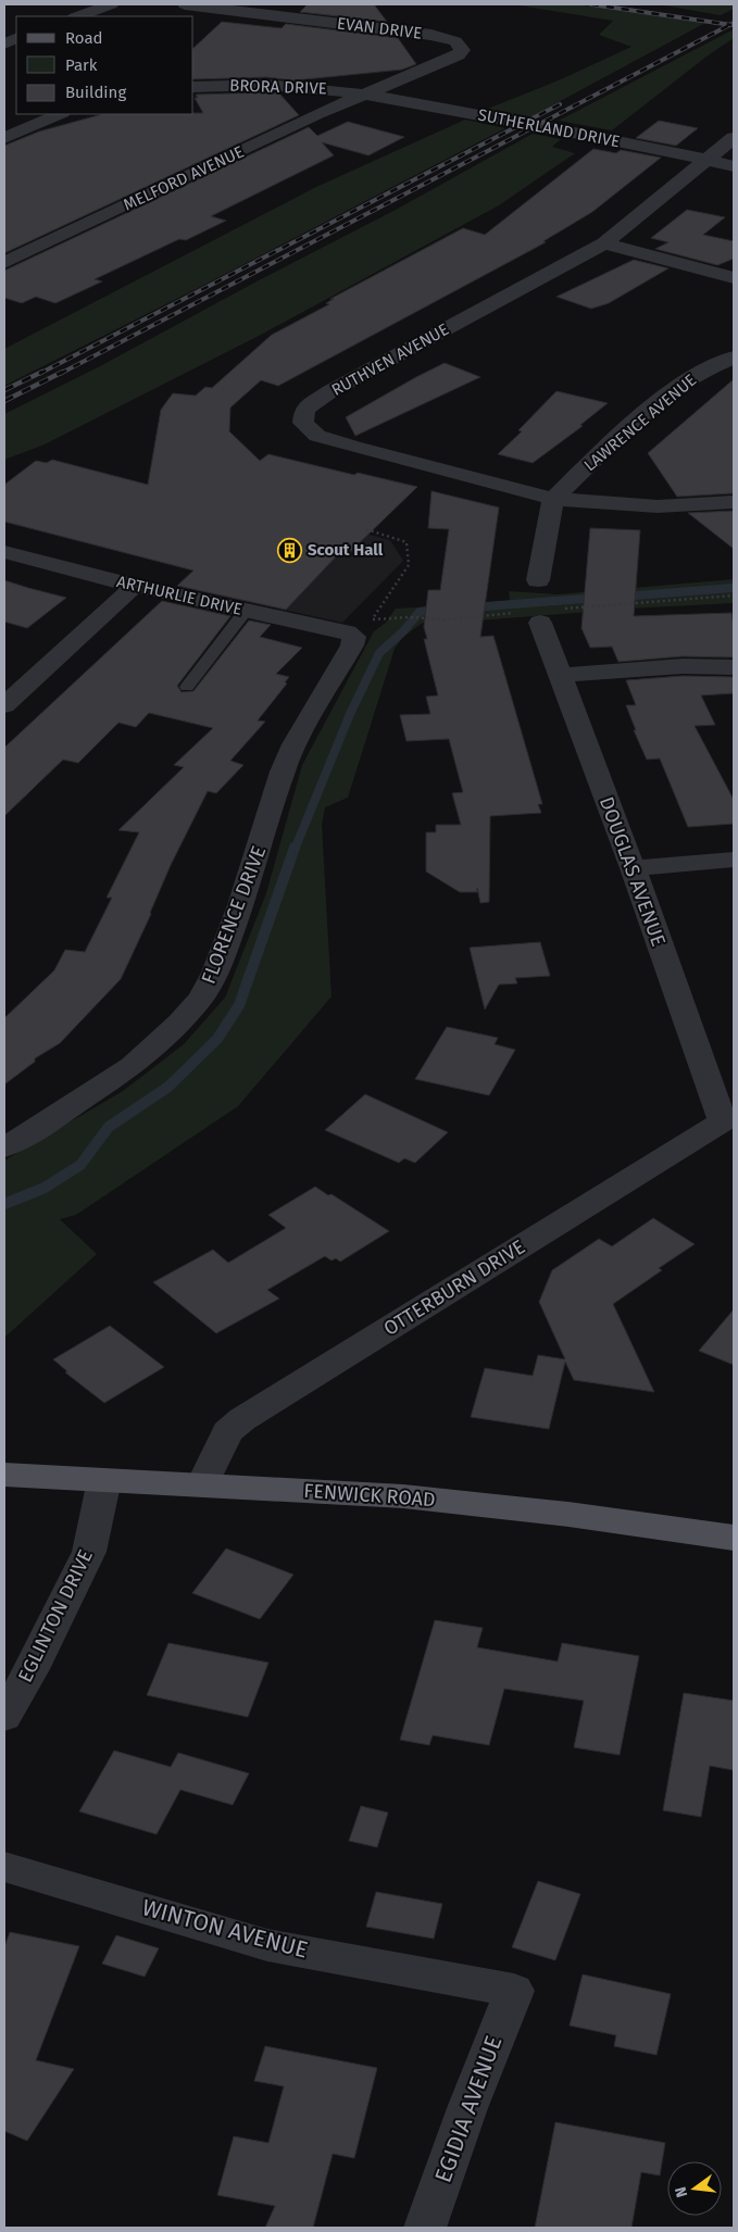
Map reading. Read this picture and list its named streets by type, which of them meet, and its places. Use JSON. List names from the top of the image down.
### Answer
{
  "streets": {
    "main road": ["FENWICK ROAD"],
    "street": [
      "EVAN DRIVE",
      "BRORA DRIVE",
      "SUTHERLAND DRIVE",
      "MELFORD AVENUE",
      "RUTHVEN AVENUE",
      "LAWRENCE AVENUE",
      "ARTHURLIE DRIVE",
      "DOUGLAS AVENUE",
      "FLORENCE DRIVE",
      "OTTERBURN DRIVE",
      "EGLINTON DRIVE",
      "WINTON AVENUE",
      "EGIDIA AVENUE"
    ]
  },
  "crossings": [
    ["EVAN DRIVE", "BRORA DRIVE"],
    ["EVAN DRIVE", "SUTHERLAND DRIVE"],
    ["EVAN DRIVE", "MELFORD AVENUE"],
    ["BRORA DRIVE", "SUTHERLAND DRIVE"],
    ["BRORA DRIVE", "MELFORD AVENUE"],
    ["SUTHERLAND DRIVE", "MELFORD AVENUE"],
    ["SUTHERLAND DRIVE", "RUTHVEN AVENUE"],
    ["RUTHVEN AVENUE", "LAWRENCE AVENUE"],
    ["ARTHURLIE DRIVE", "FLORENCE DRIVE"],
    ["DOUGLAS AVENUE", "OTTERBURN DRIVE"],
    ["OTTERBURN DRIVE", "FENWICK ROAD"],
    ["FENWICK ROAD", "EGLINTON DRIVE"],
    ["WINTON AVENUE", "EGIDIA AVENUE"]
  ],
  "places": {
    "building": ["Scout Hall"]
  },
  "legend": ["Road", "Park", "Building"],
  "north": "left"
}
